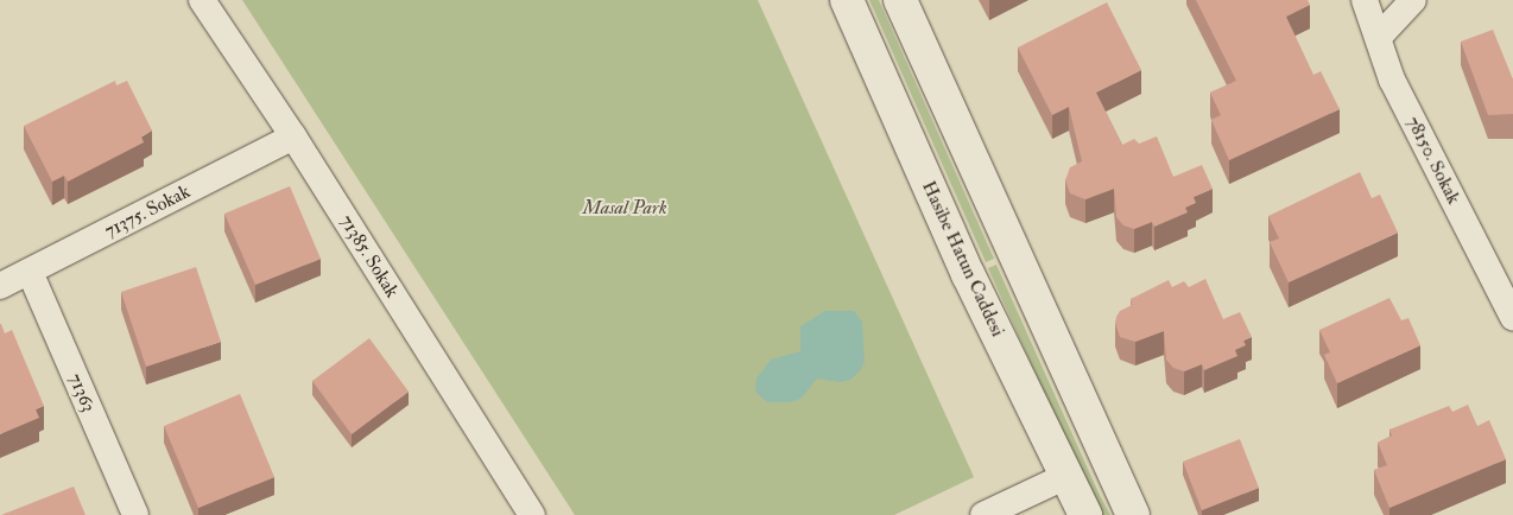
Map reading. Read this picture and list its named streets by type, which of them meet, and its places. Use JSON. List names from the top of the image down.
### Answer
{
  "streets": {
    "main road": ["Hasibe Hatun Caddesi"],
    "street": [
      "78150. Sokak",
      "71375. Sokak",
      "71385. Sokak",
      "71363"
    ]
  },
  "crossings": [
    ["71375. Sokak", "71385. Sokak"],
    ["71375. Sokak", "71363"]
  ],
  "parks": ["Masal Park"]
}
